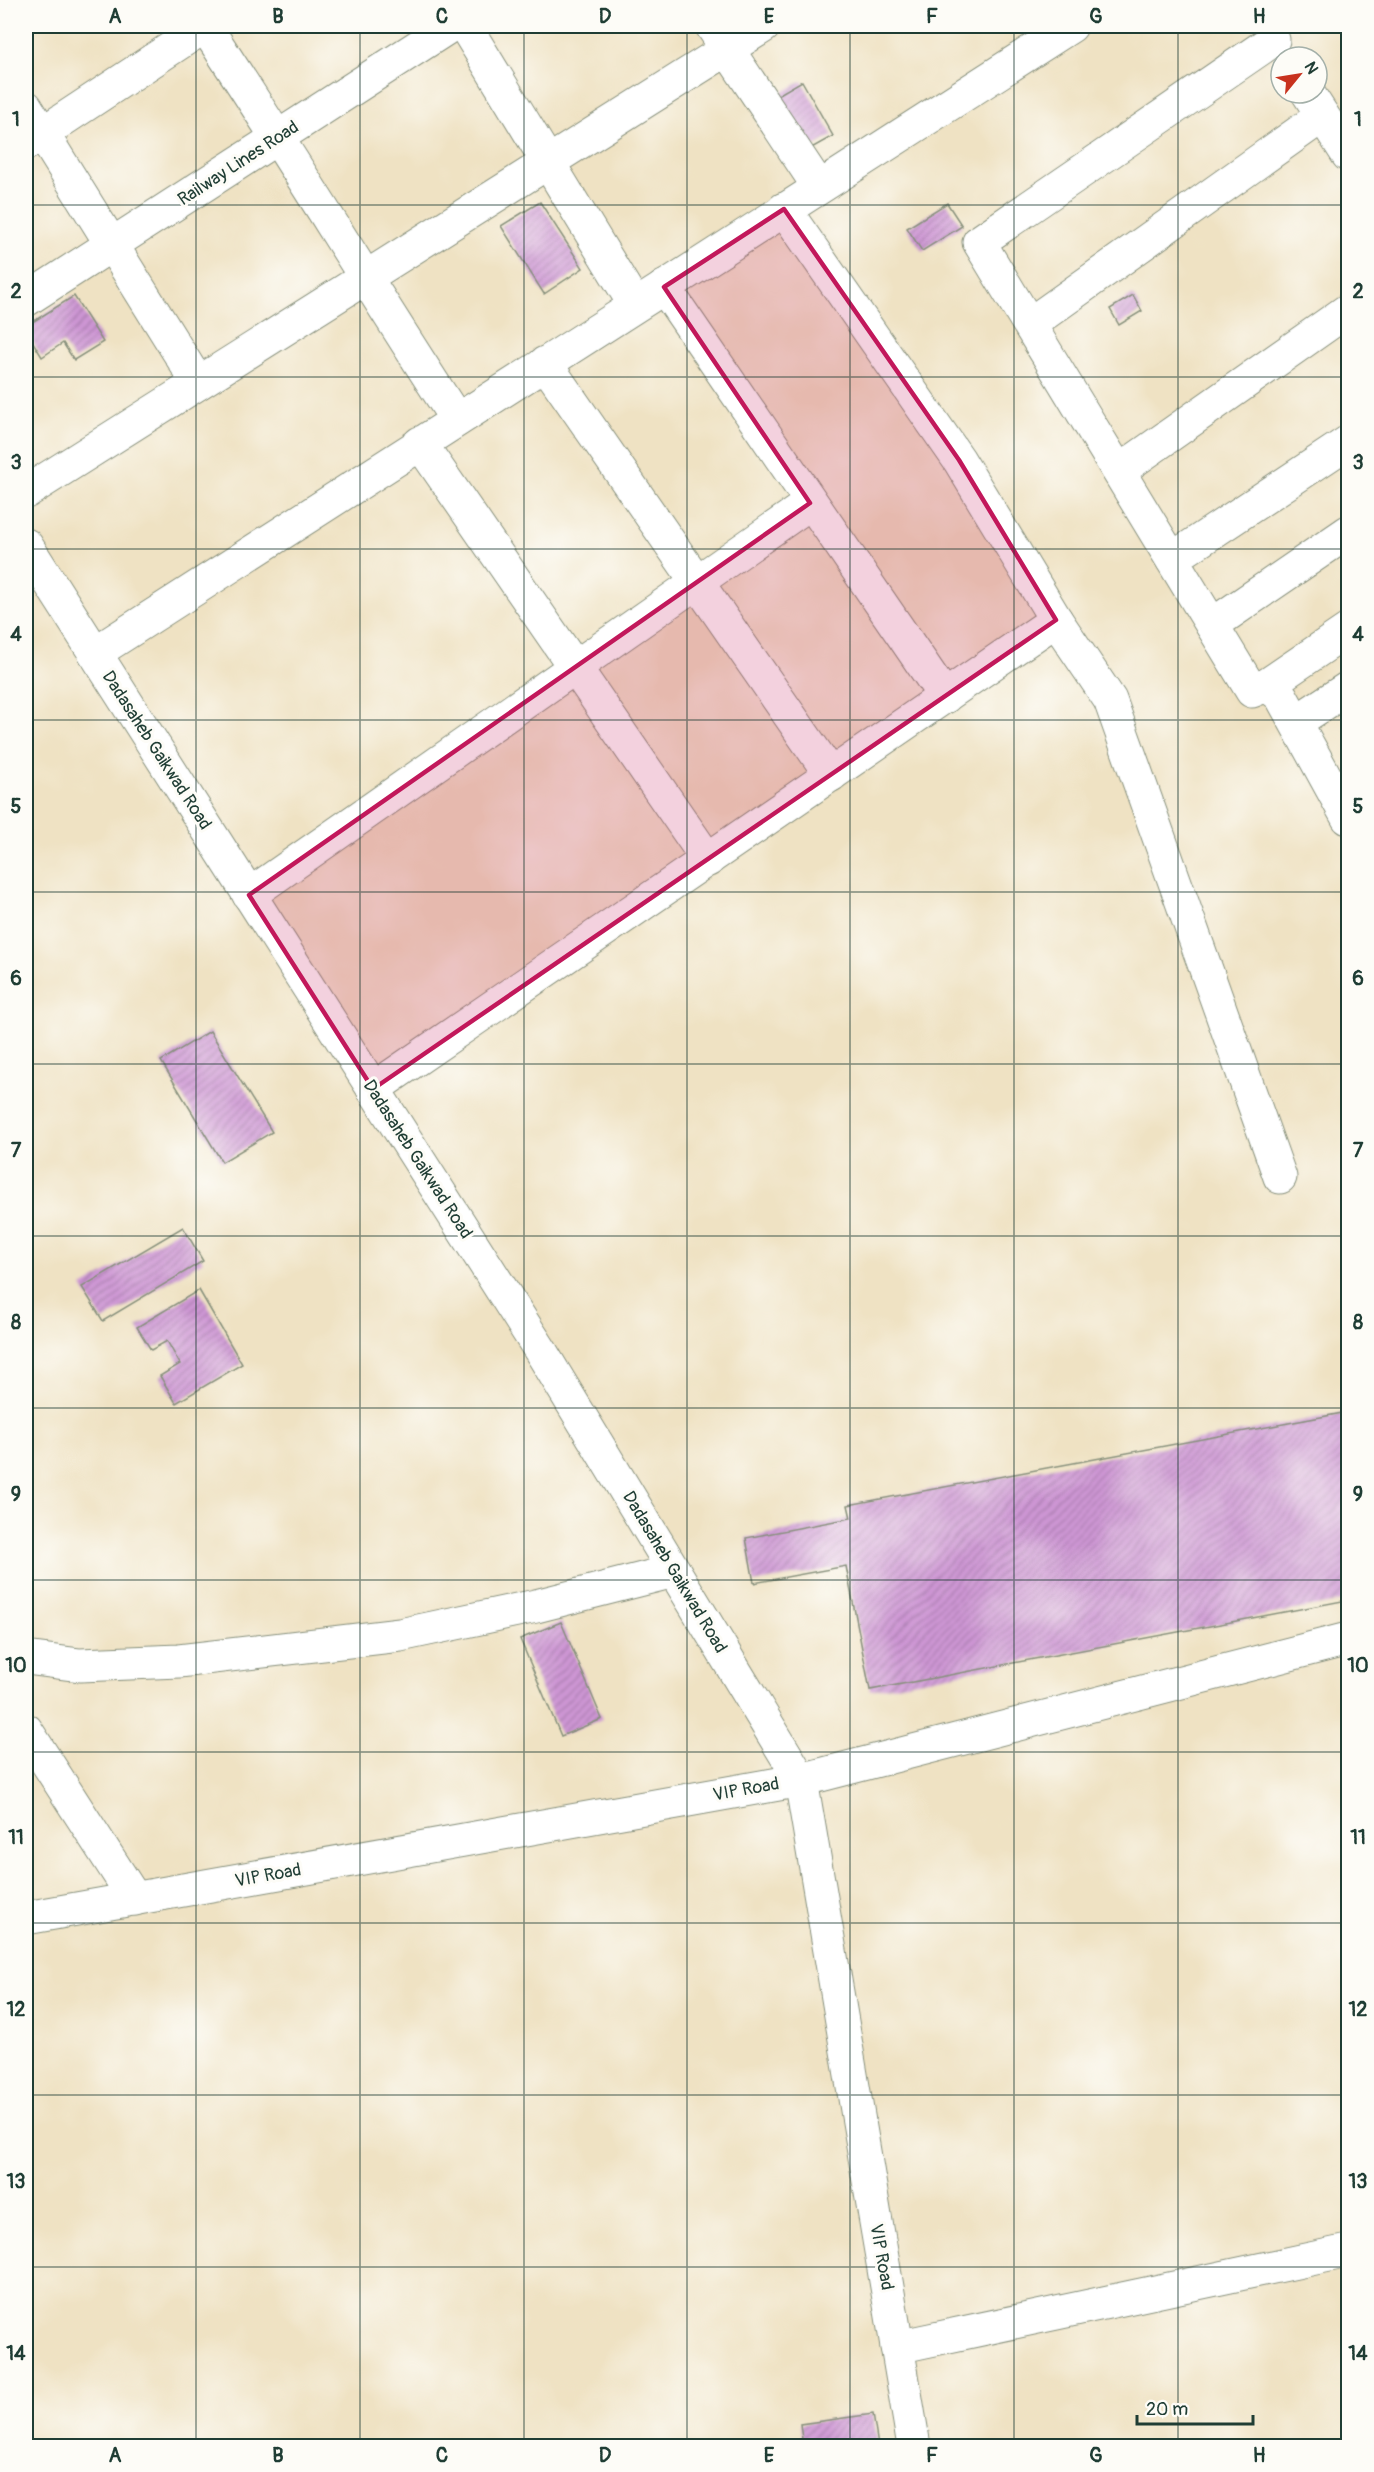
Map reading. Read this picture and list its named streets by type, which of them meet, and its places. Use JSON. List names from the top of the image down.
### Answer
{
  "streets": {
    "street": ["Railway Lines Road", "Dadasaheb Gaikwad Road", "VIP Road"]
  },
  "crossings": [
    ["Dadasaheb Gaikwad Road", "VIP Road"]
  ],
  "scale_bar": "20 m",
  "north": "top right",
  "grid": {
    "columns": [
      "A",
      "B",
      "C",
      "D",
      "E",
      "F",
      "G",
      "H"
    ],
    "rows": [
      "1",
      "2",
      "3",
      "4",
      "5",
      "6",
      "7",
      "8",
      "9",
      "10",
      "11",
      "12",
      "13",
      "14"
    ]
  }
}
